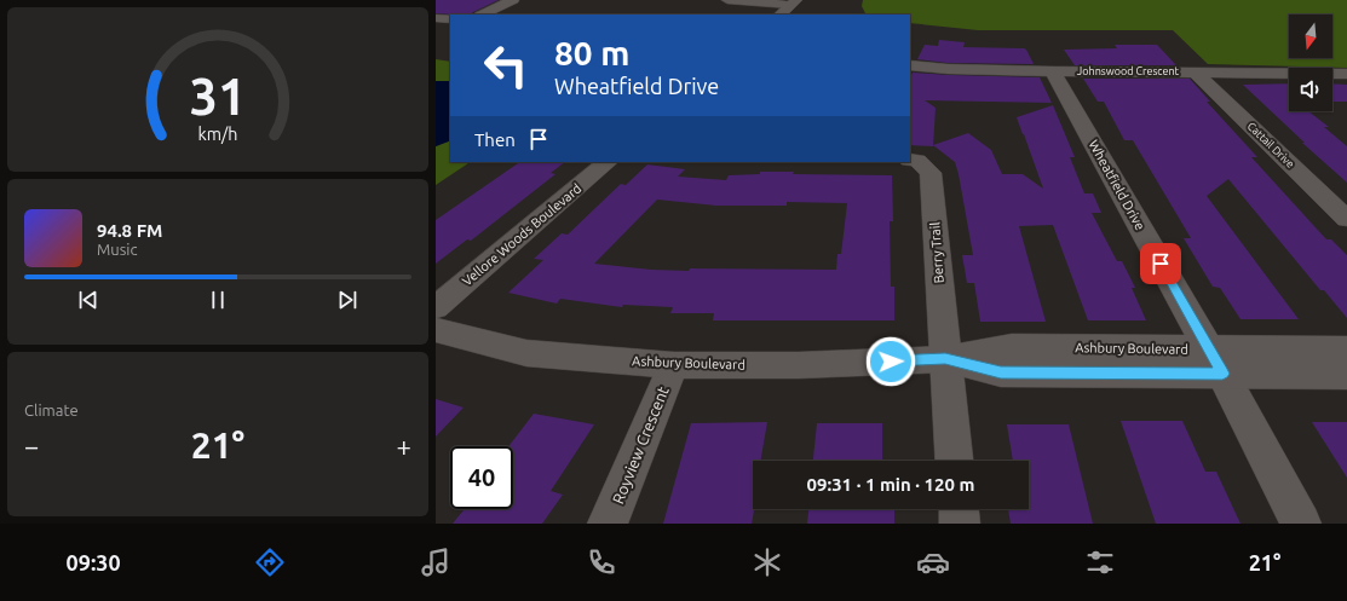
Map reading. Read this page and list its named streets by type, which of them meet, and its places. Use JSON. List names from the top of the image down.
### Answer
{
  "streets": {
    "street": [
      "Johnswood Crescent",
      "Cattail Drive",
      "Wheatfield Drive",
      "Vellore Woods Boulevard",
      "Berry Trail",
      "Ashbury Boulevard",
      "Royview Crescent"
    ]
  },
  "crossings": [
    ["Johnswood Crescent", "Cattail Drive"],
    ["Johnswood Crescent", "Wheatfield Drive"],
    ["Wheatfield Drive", "Ashbury Boulevard"],
    ["Berry Trail", "Ashbury Boulevard"],
    ["Ashbury Boulevard", "Royview Crescent"]
  ],
  "north": "bottom",
  "page": {
    "turn": ["80 m", "Wheatfield Drive"],
    "then": "Then",
    "song": ["94.8 FM", "Music"],
    "tile": "Climate",
    "heat": ["−", "21°", "+"],
    "limit": "40",
    "trip": "09:31 · 1 min · 120 m",
    "tabs": ["09:30", "21°"],
    "gauge": ["31", "km/h"]
  }
}
